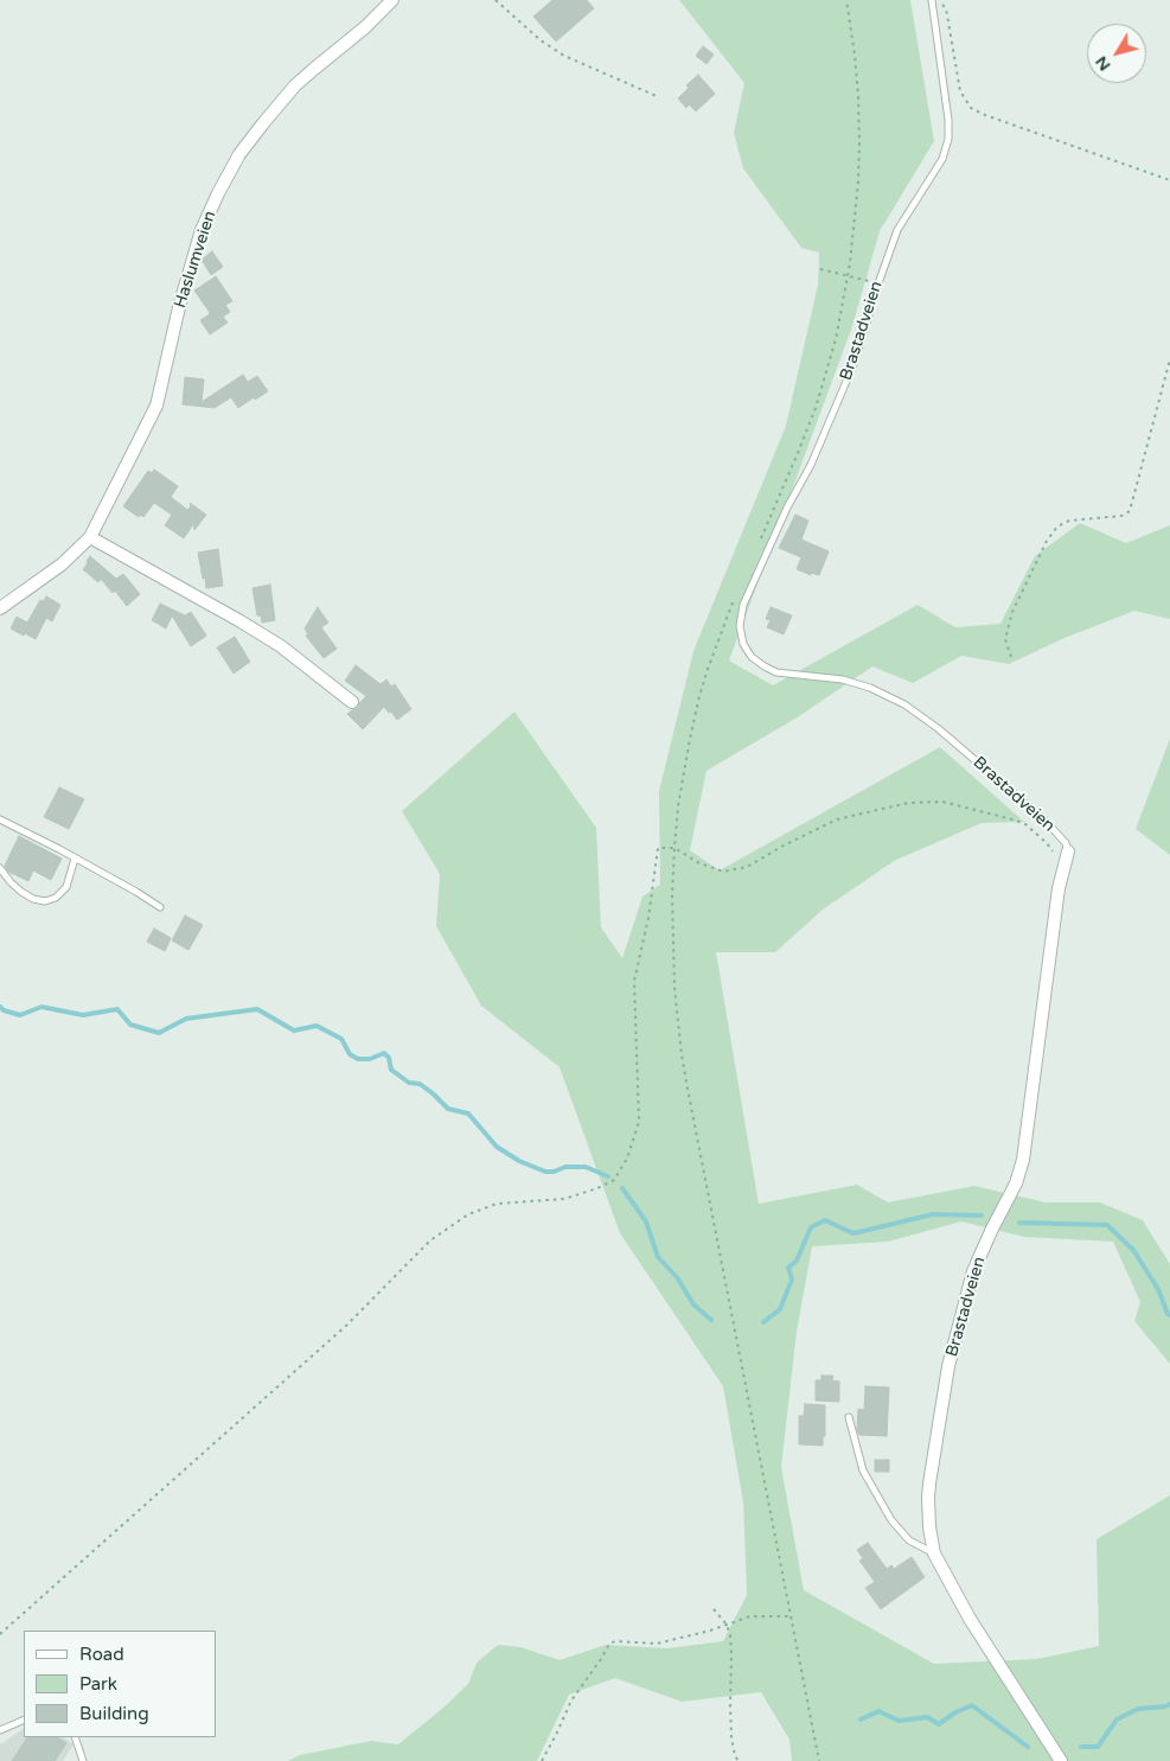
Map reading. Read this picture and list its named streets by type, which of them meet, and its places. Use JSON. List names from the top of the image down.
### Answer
{
  "streets": {
    "street": ["Haslumveien", "Brastadveien"]
  },
  "legend": ["Road", "Park", "Building"],
  "north": "bottom left"
}
